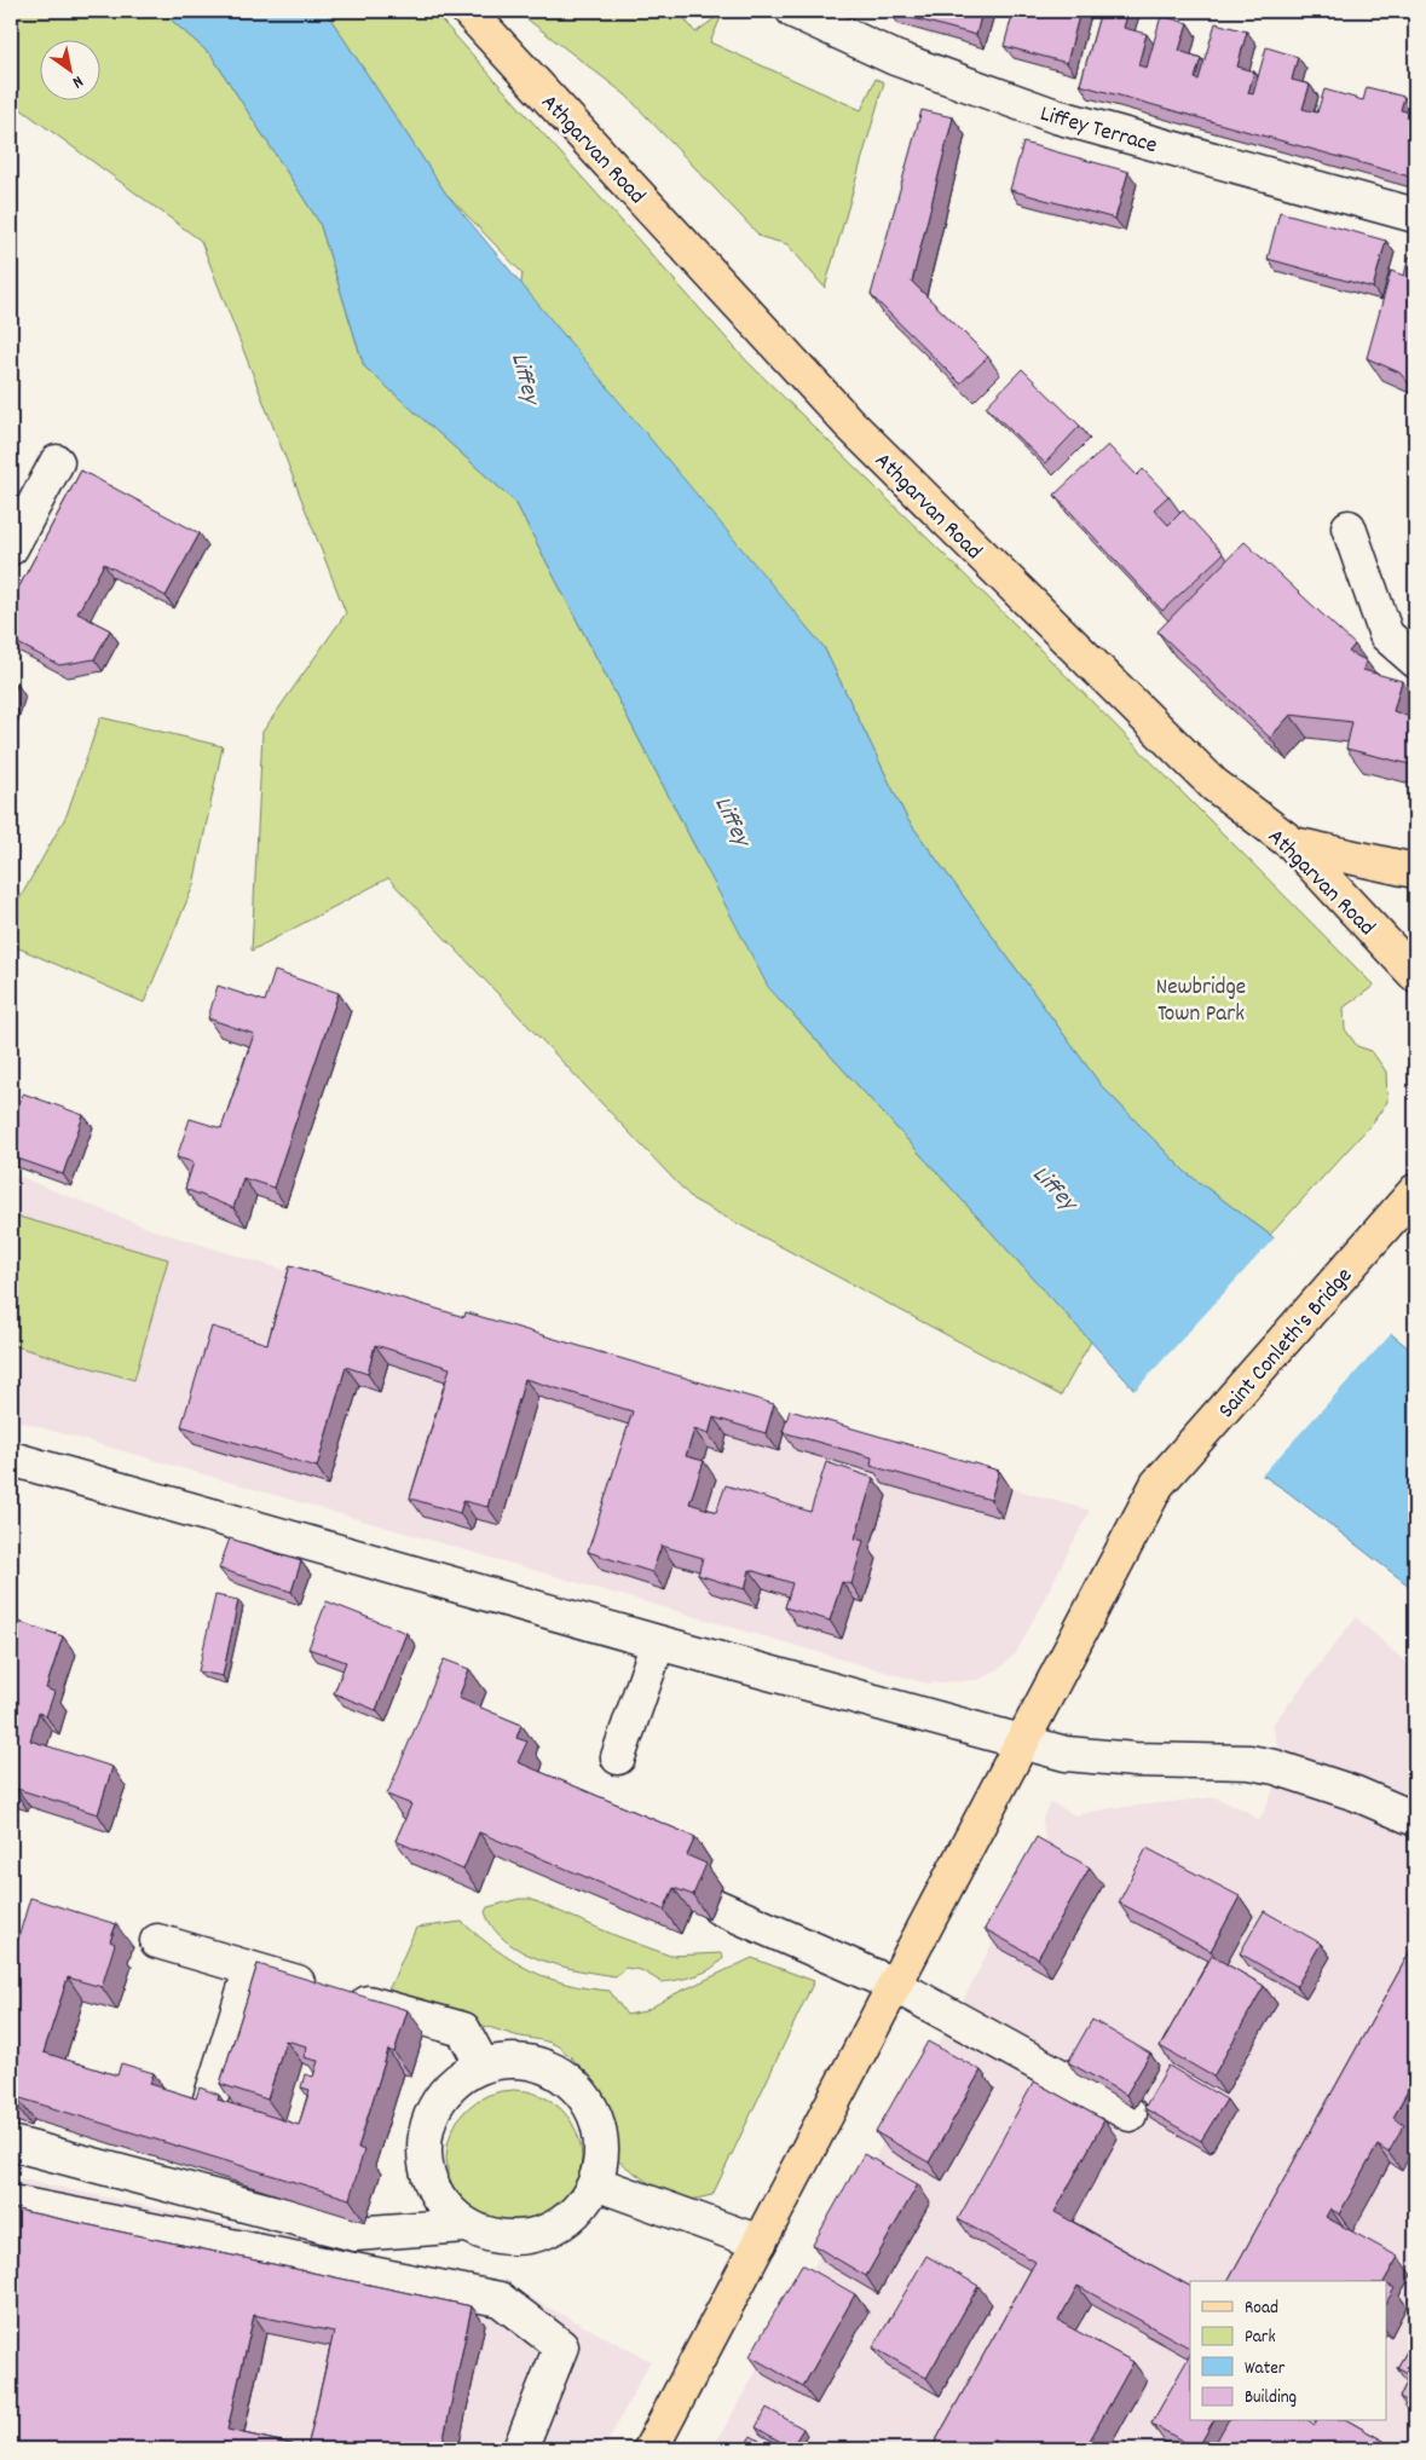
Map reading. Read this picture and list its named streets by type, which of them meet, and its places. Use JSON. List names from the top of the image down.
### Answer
{
  "streets": {
    "main road": ["Athgarvan Road", "Saint Conleth's Bridge"],
    "street": ["Liffey Terrace"]
  },
  "water": ["Liffey"],
  "parks": ["Newbridge Town Park"],
  "legend": [
    "Road",
    "Park",
    "Water",
    "Building"
  ],
  "north": "bottom right"
}
